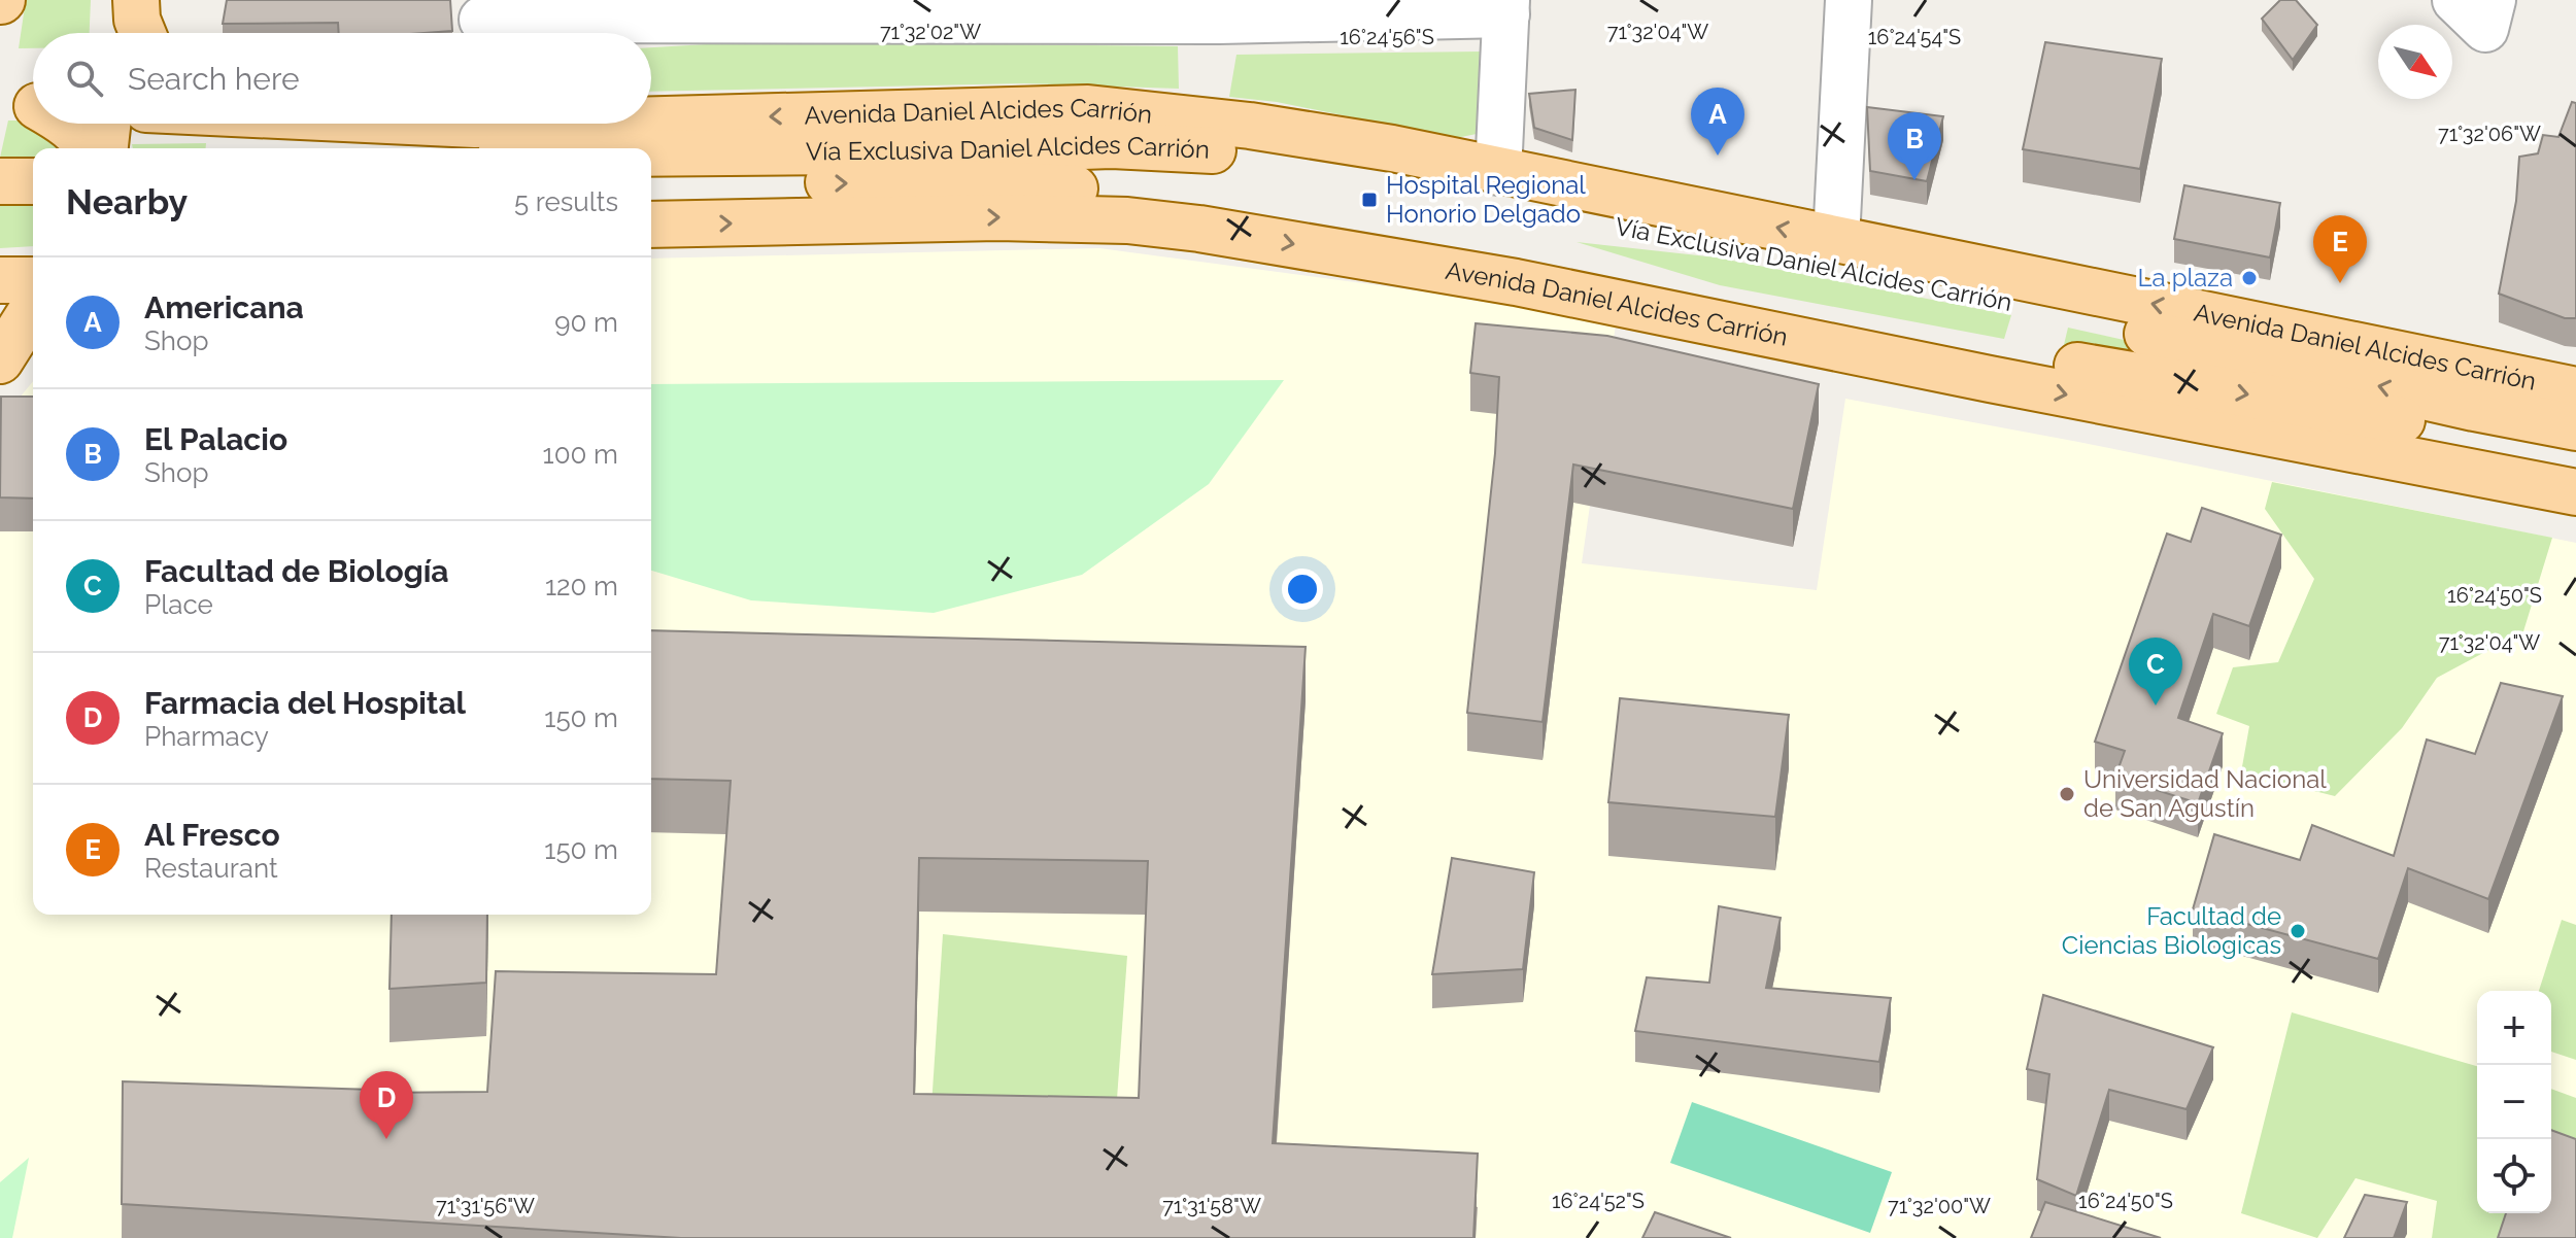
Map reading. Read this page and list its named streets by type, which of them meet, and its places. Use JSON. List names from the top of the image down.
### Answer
{
  "streets": {
    "main road": ["Avenida Daniel Alcides Carrión", "Vía Exclusiva Daniel Alcides Carrión"]
  },
  "crossings": [
    ["Avenida Daniel Alcides Carrión", "Vía Exclusiva Daniel Alcides Carrión"]
  ],
  "places": {
    "transit": ["Hospital Regional Honorio Delgado"],
    "other": ["La plaza", "Universidad Nacional de San Agustín", "Facultad de Ciencias Biologicas"]
  },
  "north": "bottom right",
  "page": {
    "search": "Search here",
    "pins": [
      "A",
      "B",
      "E",
      "C",
      "D"
    ],
    "heading": ["Nearby", "5 results"],
    "list": [
      {
        "mark": "A",
        "name": "Americana",
        "note": "Shop",
        "value": "90 m"
      },
      {
        "mark": "B",
        "name": "El Palacio",
        "note": "Shop",
        "value": "100 m"
      },
      {
        "mark": "C",
        "name": "Facultad de Biología",
        "note": "Place",
        "value": "120 m"
      },
      {
        "mark": "D",
        "name": "Farmacia del Hospital",
        "note": "Pharmacy",
        "value": "150 m"
      },
      {
        "mark": "E",
        "name": "Al Fresco",
        "note": "Restaurant",
        "value": "150 m"
      }
    ],
    "map_buttons": ["+", "−"]
  },
  "coordinates": [
    "71°32'02\"W",
    "71°32'04\"W",
    "16°24'56\"S",
    "16°24'54\"S",
    "71°32'06\"W",
    "16°24'50\"S",
    "16°24'52\"S",
    "71°31'56\"W",
    "71°31'58\"W",
    "71°32'00\"W"
  ]
}
